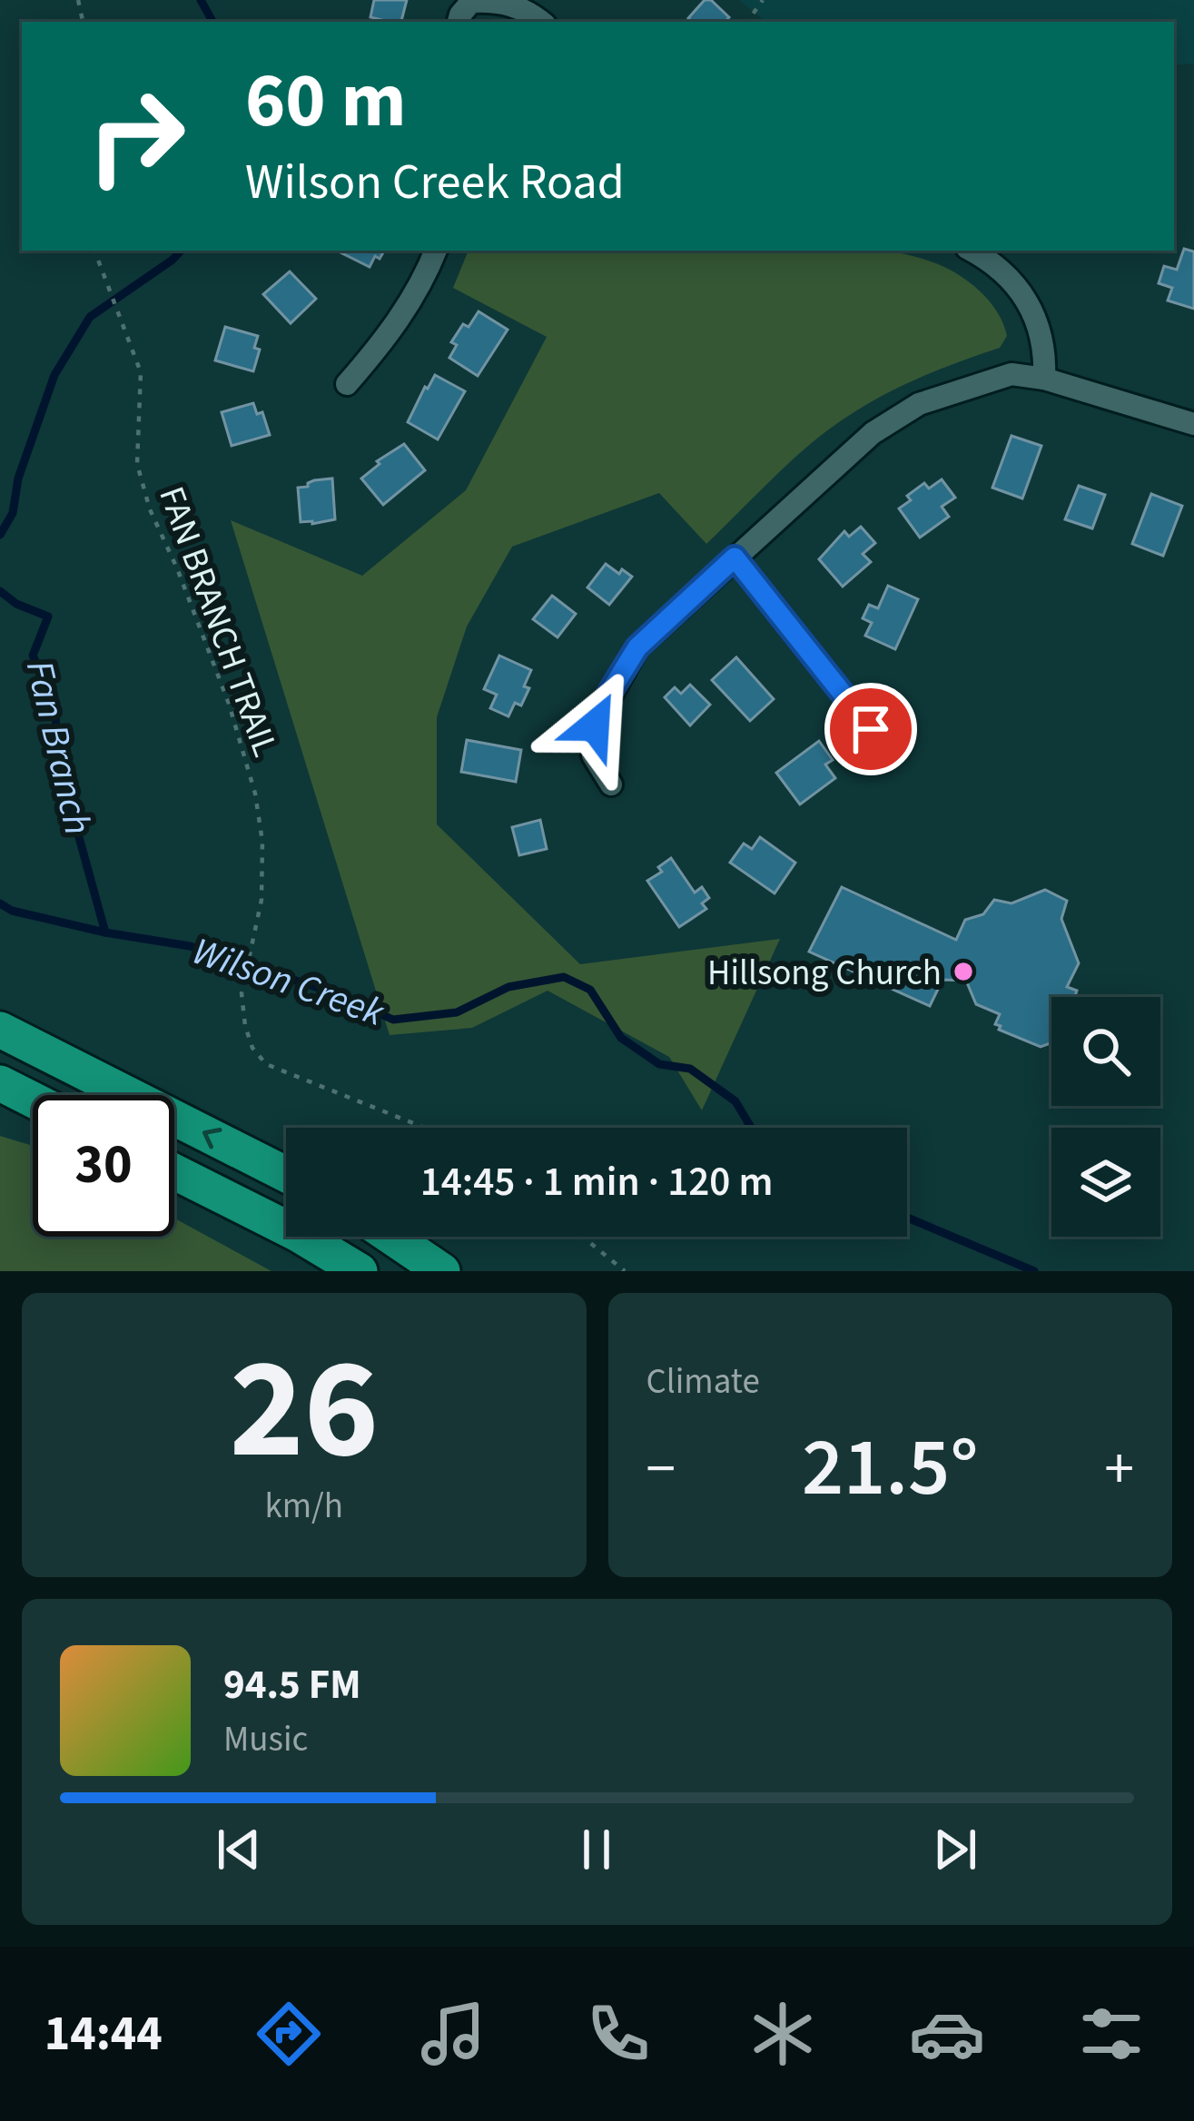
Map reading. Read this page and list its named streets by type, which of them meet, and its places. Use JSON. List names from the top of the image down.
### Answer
{
  "streets": {
    "path": ["FAN BRANCH TRAIL"]
  },
  "water": ["Fan Branch", "Wilson Creek"],
  "places": ["Hillsong Church"],
  "page": {
    "turn": ["60 m", "Wilson Creek Road"],
    "limit": "30",
    "trip": "14:45 · 1 min · 120 m",
    "tile": [
      ["26", "km/h"],
      "Climate"
    ],
    "heat": ["−", "21.5°", "+"],
    "song": ["94.5 FM", "Music"],
    "tabs": "14:44"
  }
}
